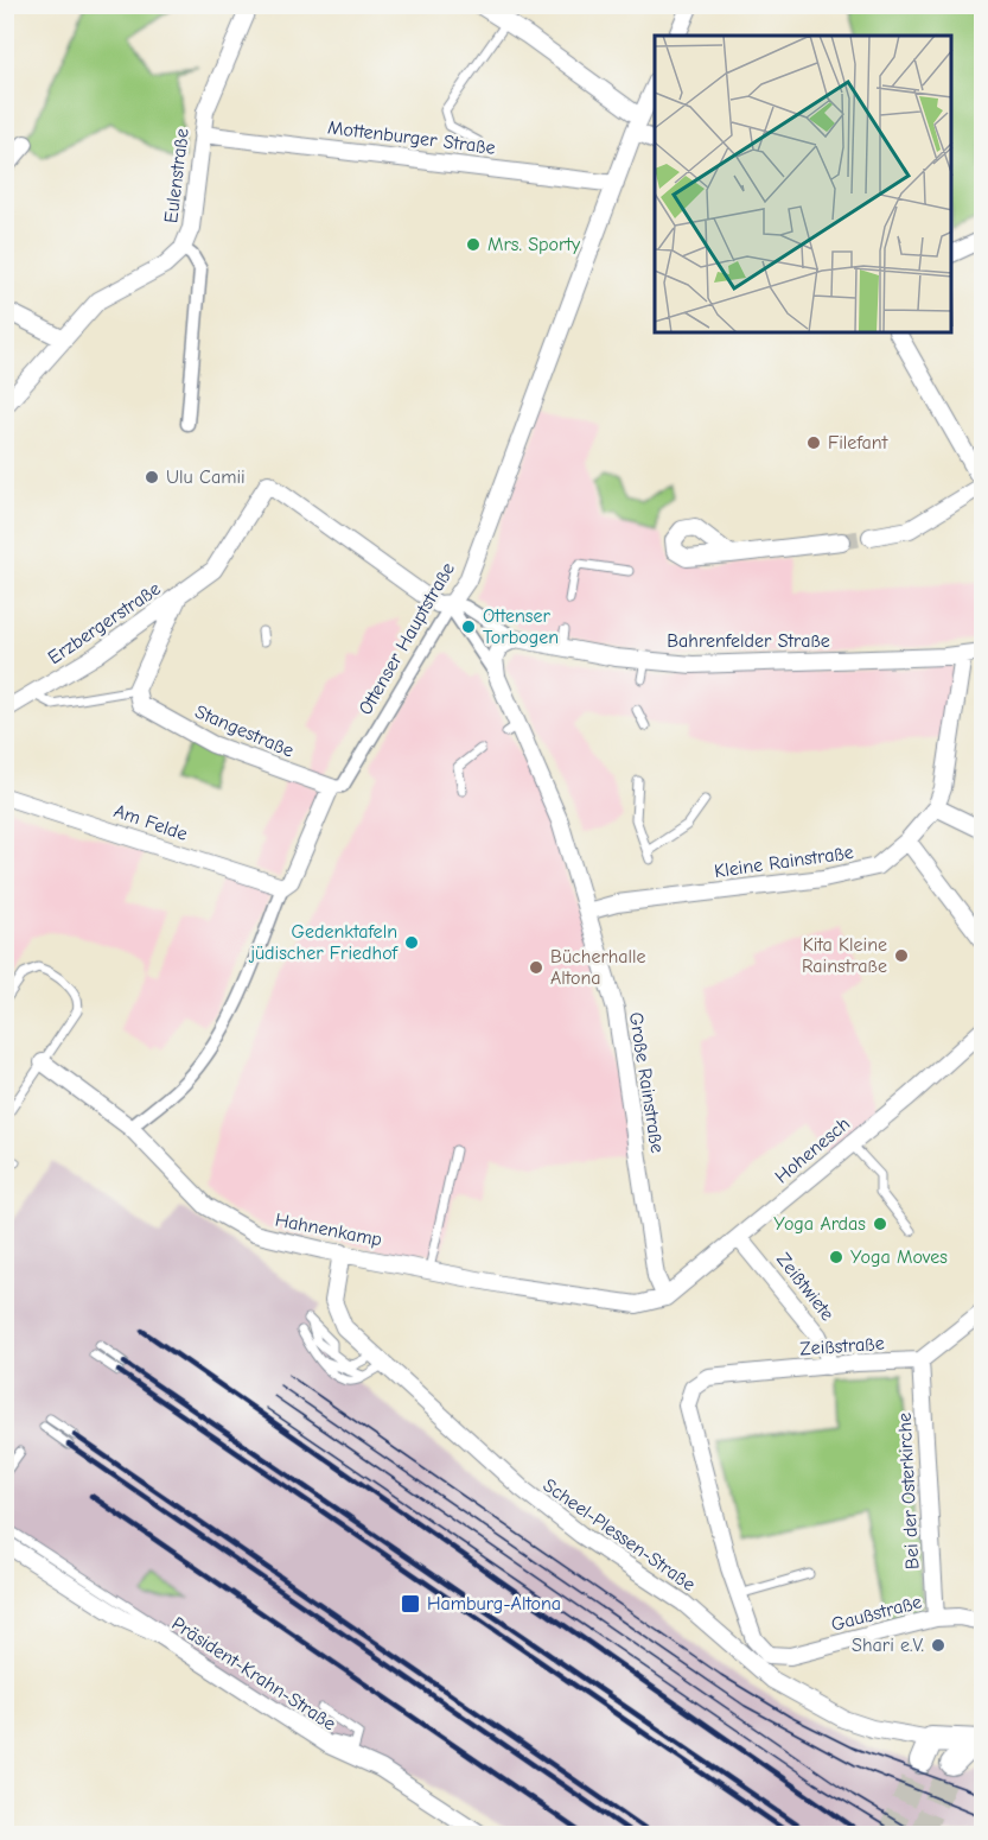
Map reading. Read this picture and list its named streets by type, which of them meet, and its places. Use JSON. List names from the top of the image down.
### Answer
{
  "streets": {
    "street": [
      "Mottenburger Straße",
      "Eulenstraße",
      "Erzbergerstraße",
      "Ottenser Hauptstraße",
      "Bahrenfelder Straße",
      "Stangestraße",
      "Am Felde",
      "Kleine Rainstraße",
      "Große Rainstraße",
      "Hohenesch",
      "Hahnenkamp",
      "Zeißtwiete",
      "Zeißstraße",
      "Bei der Osterkirche",
      "Scheel-Plessen-Straße",
      "Gaußstraße",
      "Präsident-Krahn-Straße"
    ]
  },
  "crossings": [
    ["Mottenburger Straße", "Eulenstraße"],
    ["Mottenburger Straße", "Ottenser Hauptstraße"],
    ["Erzbergerstraße", "Bahrenfelder Straße"],
    ["Erzbergerstraße", "Stangestraße"],
    ["Ottenser Hauptstraße", "Bahrenfelder Straße"],
    ["Ottenser Hauptstraße", "Stangestraße"],
    ["Ottenser Hauptstraße", "Am Felde"],
    ["Ottenser Hauptstraße", "Große Rainstraße"],
    ["Ottenser Hauptstraße", "Hahnenkamp"],
    ["Bahrenfelder Straße", "Kleine Rainstraße"],
    ["Bahrenfelder Straße", "Große Rainstraße"],
    ["Kleine Rainstraße", "Große Rainstraße"],
    ["Große Rainstraße", "Hohenesch"],
    ["Große Rainstraße", "Hahnenkamp"],
    ["Hohenesch", "Hahnenkamp"],
    ["Hohenesch", "Zeißtwiete"],
    ["Hahnenkamp", "Scheel-Plessen-Straße"],
    ["Zeißtwiete", "Zeißstraße"],
    ["Zeißstraße", "Bei der Osterkirche"],
    ["Zeißstraße", "Gaußstraße"],
    ["Bei der Osterkirche", "Gaußstraße"]
  ],
  "places": {
    "other": [
      "Mrs. Sporty",
      "Filefant",
      "Ulu Camii",
      "Ottenser Torbogen",
      "Gedenktafeln jüdischer Friedhof",
      "Kita Kleine Rainstraße",
      "Bücherhalle Altona",
      "Yoga Ardas",
      "Yoga Moves",
      "Shari e.V."
    ],
    "transit": ["Hamburg-Altona"]
  }
}
